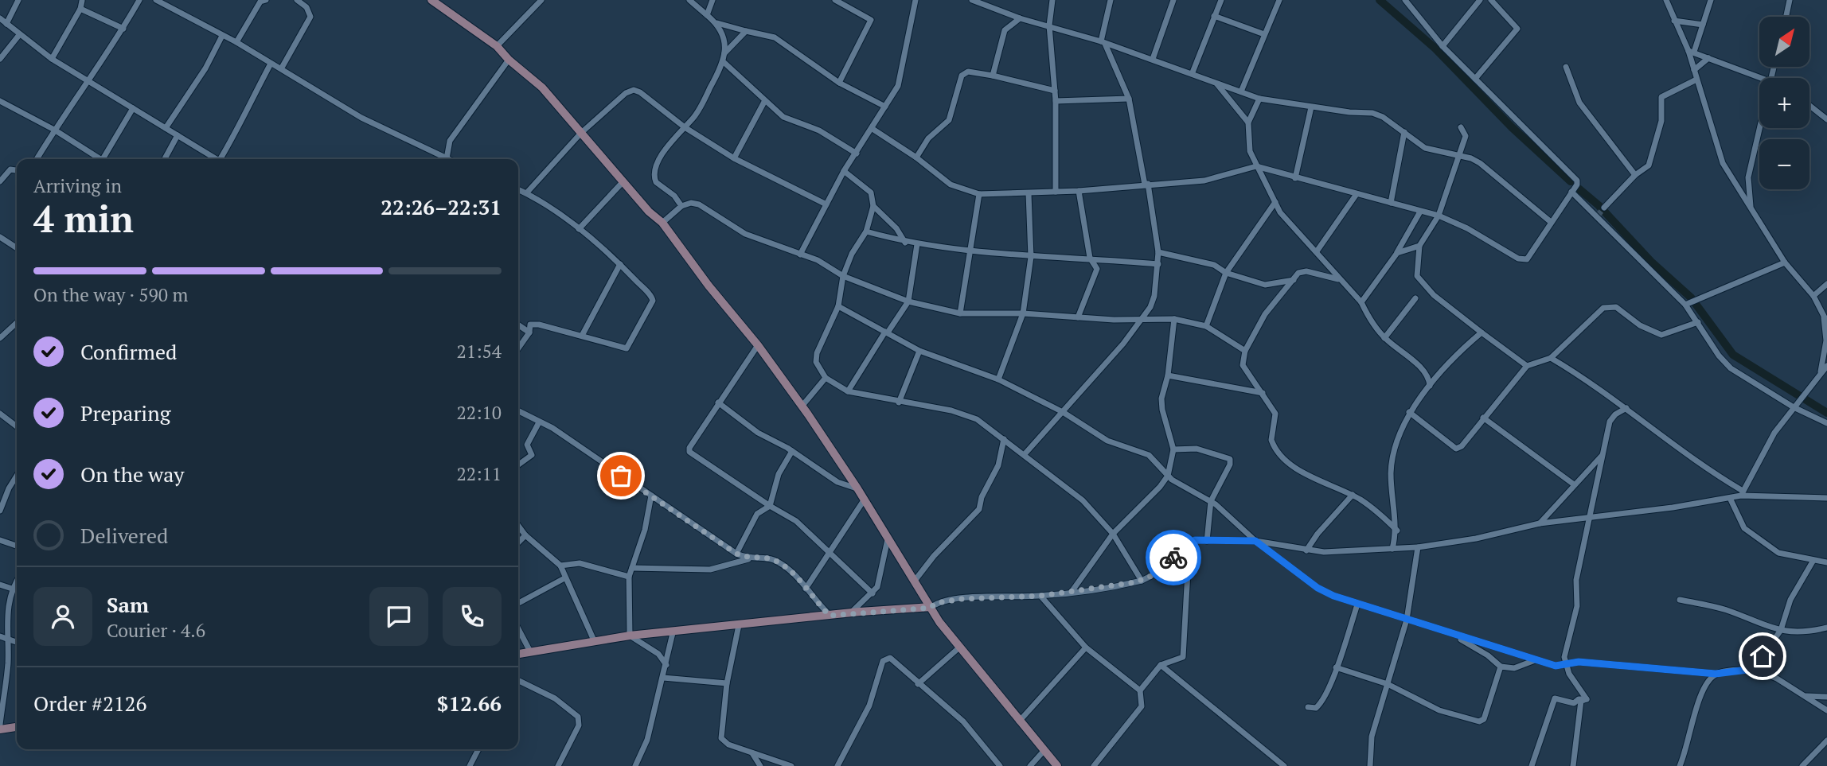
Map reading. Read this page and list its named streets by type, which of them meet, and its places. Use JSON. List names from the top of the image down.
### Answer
{
  "north": "top right",
  "page": {
    "map_buttons": ["+", "−"],
    "heading": ["4 min", "Arriving in", "22:26–22:31"],
    "panel": [
      "Sam",
      "Courier · 4.6",
      "Order #2126",
      "$12.66"
    ],
    "bar": "On the way · 590 m",
    "list": [
      ["Confirmed", "21:54"],
      ["Preparing", "22:10"],
      ["On the way", "22:11"],
      "Delivered"
    ]
  }
}
